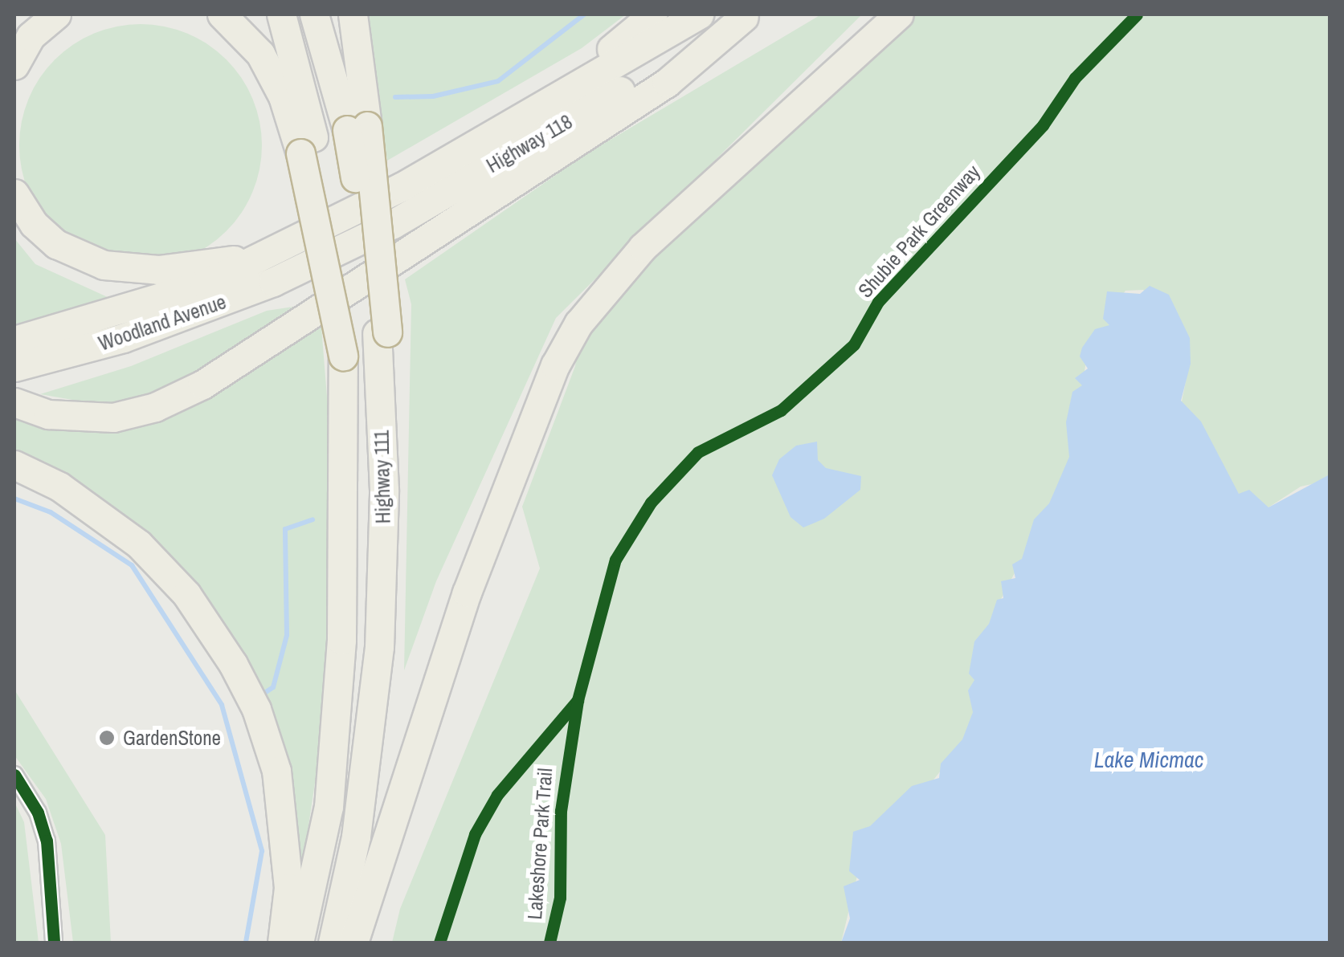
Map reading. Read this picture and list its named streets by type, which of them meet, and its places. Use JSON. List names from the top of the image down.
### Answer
{
  "streets": {
    "highway": ["Highway 118", "Woodland Avenue", "Highway 111"],
    "cycle path": ["Shubie Park Greenway", "Lakeshore Park Trail"]
  },
  "crossings": [
    ["Highway 118", "Woodland Avenue"]
  ],
  "water": ["Lake Micmac"],
  "places": ["GardenStone"]
}
